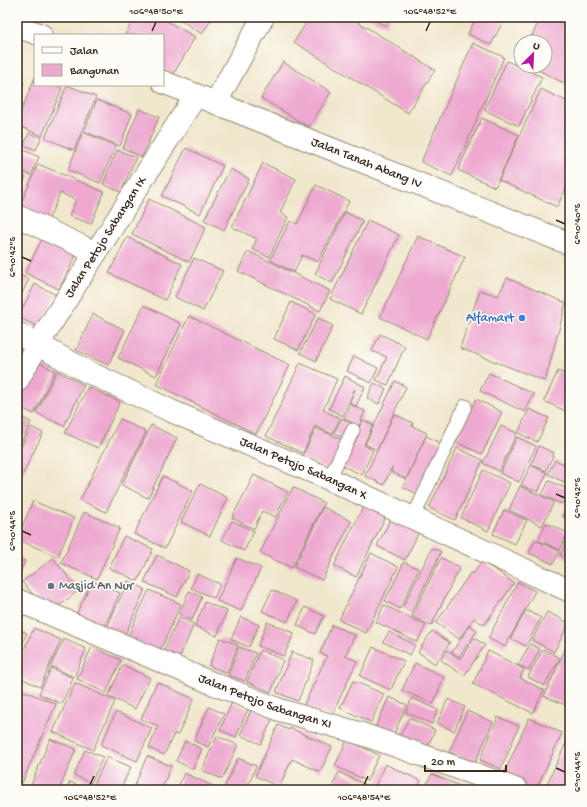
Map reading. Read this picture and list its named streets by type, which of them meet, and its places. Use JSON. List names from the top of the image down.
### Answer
{
  "streets": {
    "street": [
      "Jalan Tanah Abang IV",
      "Jalan Petojo Sabangan IX",
      "Jalan Petojo Sabangan X",
      "Jalan Petojo Sabangan XI"
    ]
  },
  "crossings": [
    ["Jalan Tanah Abang IV", "Jalan Petojo Sabangan IX"],
    ["Jalan Petojo Sabangan IX", "Jalan Petojo Sabangan X"]
  ],
  "places": ["Alfamart", "Masjid An Nur"],
  "legend": ["Jalan", "Bangunan"],
  "scale_bar": "20 m",
  "north": "top right",
  "coordinates": [
    "106°48'50\"E",
    "106°48'52\"E",
    "6°10'40\"S",
    "6°10'42\"S",
    "6°10'44\"S",
    "106°48'54\"E"
  ]
}
